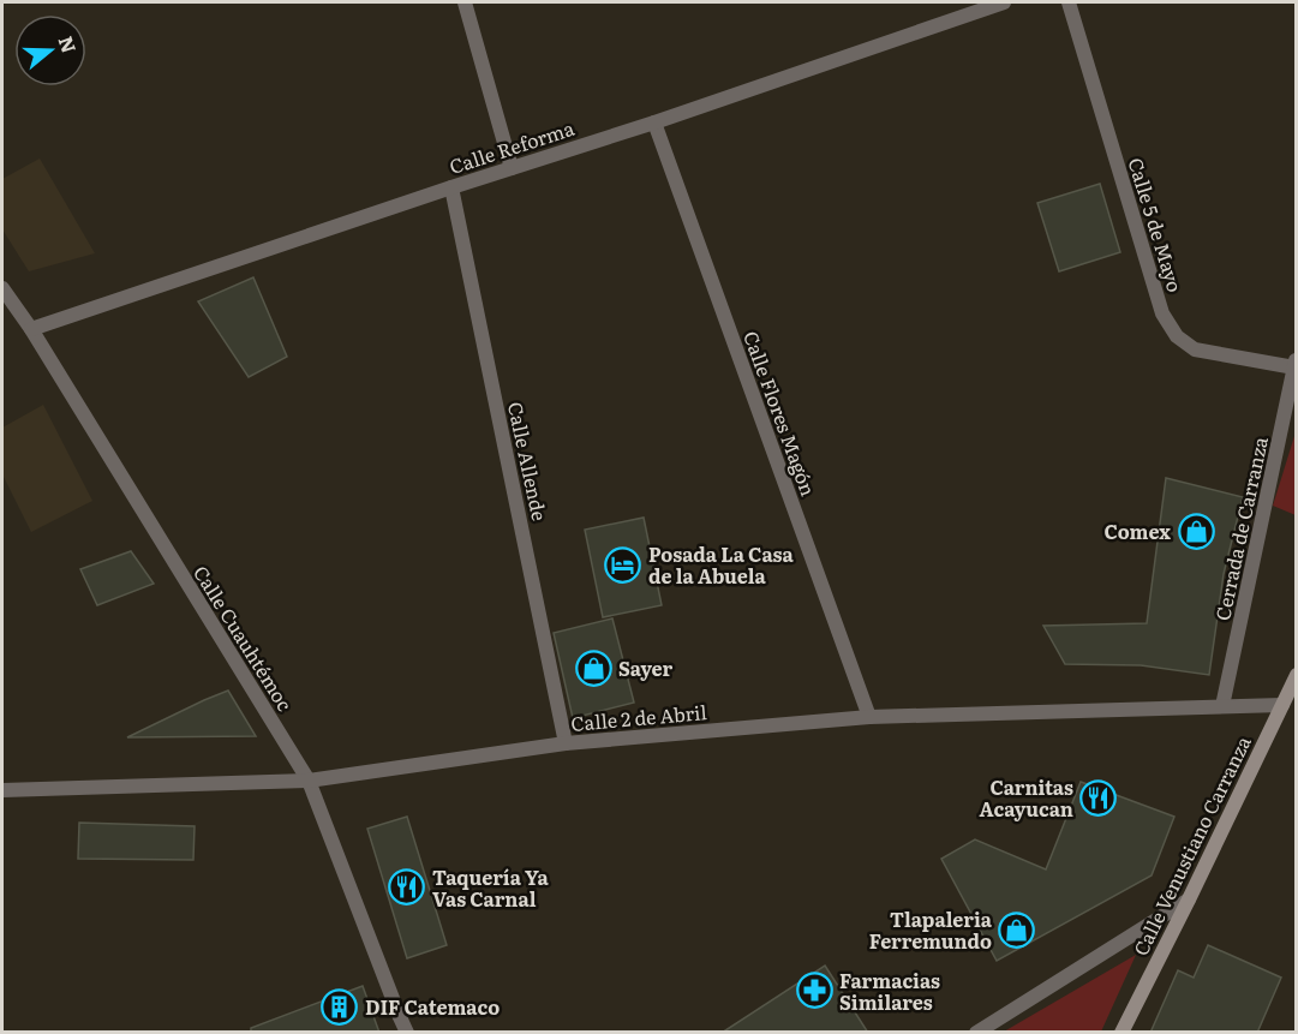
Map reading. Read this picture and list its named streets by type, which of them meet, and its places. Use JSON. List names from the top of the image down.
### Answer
{
  "streets": {
    "street": [
      "Calle Reforma",
      "Calle 5 de Mayo",
      "Calle Flores Magón",
      "Calle Allende",
      "Cerrada de Carranza",
      "Calle Cuauhtémoc",
      "Calle 2 de Abril",
      "Calle Venustiano Carranza"
    ]
  },
  "crossings": [
    ["Calle Reforma", "Calle Flores Magón"],
    ["Calle Reforma", "Calle Allende"],
    ["Calle Reforma", "Calle Cuauhtémoc"],
    ["Calle 5 de Mayo", "Cerrada de Carranza"],
    ["Calle Flores Magón", "Calle 2 de Abril"],
    ["Calle Allende", "Calle 2 de Abril"],
    ["Cerrada de Carranza", "Calle 2 de Abril"],
    ["Calle Cuauhtémoc", "Calle 2 de Abril"],
    ["Calle 2 de Abril", "Calle Venustiano Carranza"]
  ],
  "places": {
    "shop": ["Comex", "Sayer", "Tlapaleria Ferremundo"],
    "hotel": ["Posada La Casa de la Abuela"],
    "restaurant": ["Carnitas Acayucan", "Taquería Ya Vas Carnal"],
    "pharmacy": ["Farmacias Similares"],
    "building": ["DIF Catemaco"]
  },
  "north": "right"
}
